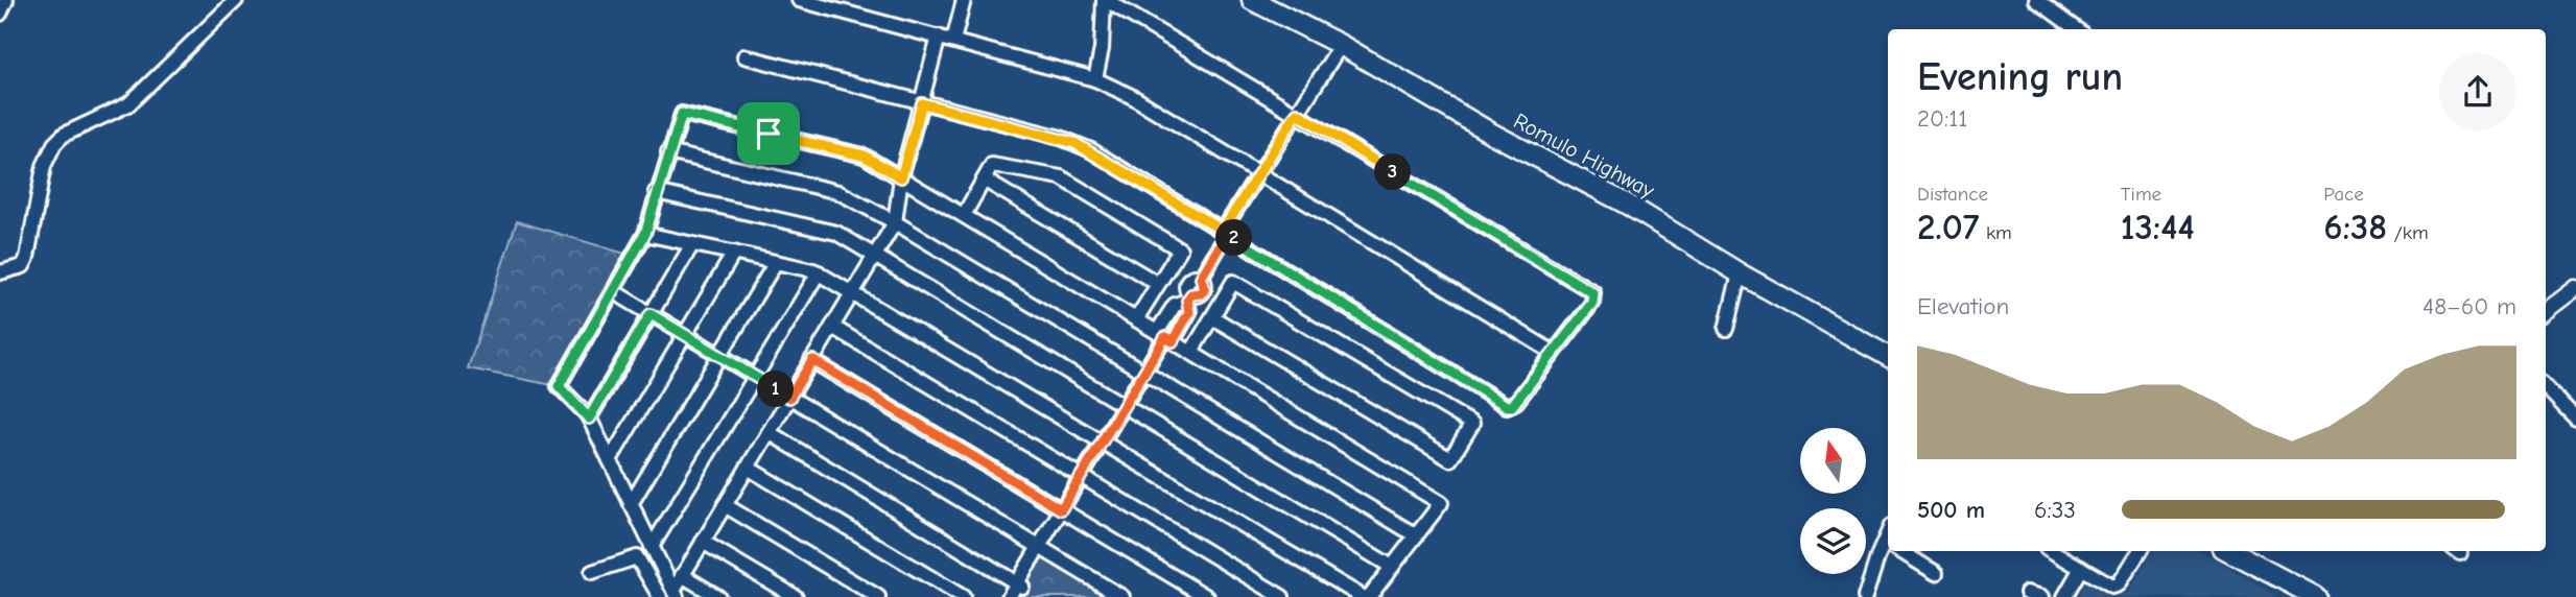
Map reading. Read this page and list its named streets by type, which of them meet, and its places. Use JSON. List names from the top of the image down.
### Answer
{
  "streets": {
    "highway": ["Romulo Highway"]
  },
  "north": "top",
  "page": {
    "heading": ["Evening run", "20:11"],
    "pins": ["3", "2", "1"],
    "stats": [
      ["Distance", "2.07 km"],
      ["Time", "13:44"],
      ["Pace", "6:38 /km"]
    ],
    "chart": ["Elevation", "48–60 m"],
    "list": [
      {
        "name": "500 m",
        "note": "6:33"
      }
    ]
  }
}
